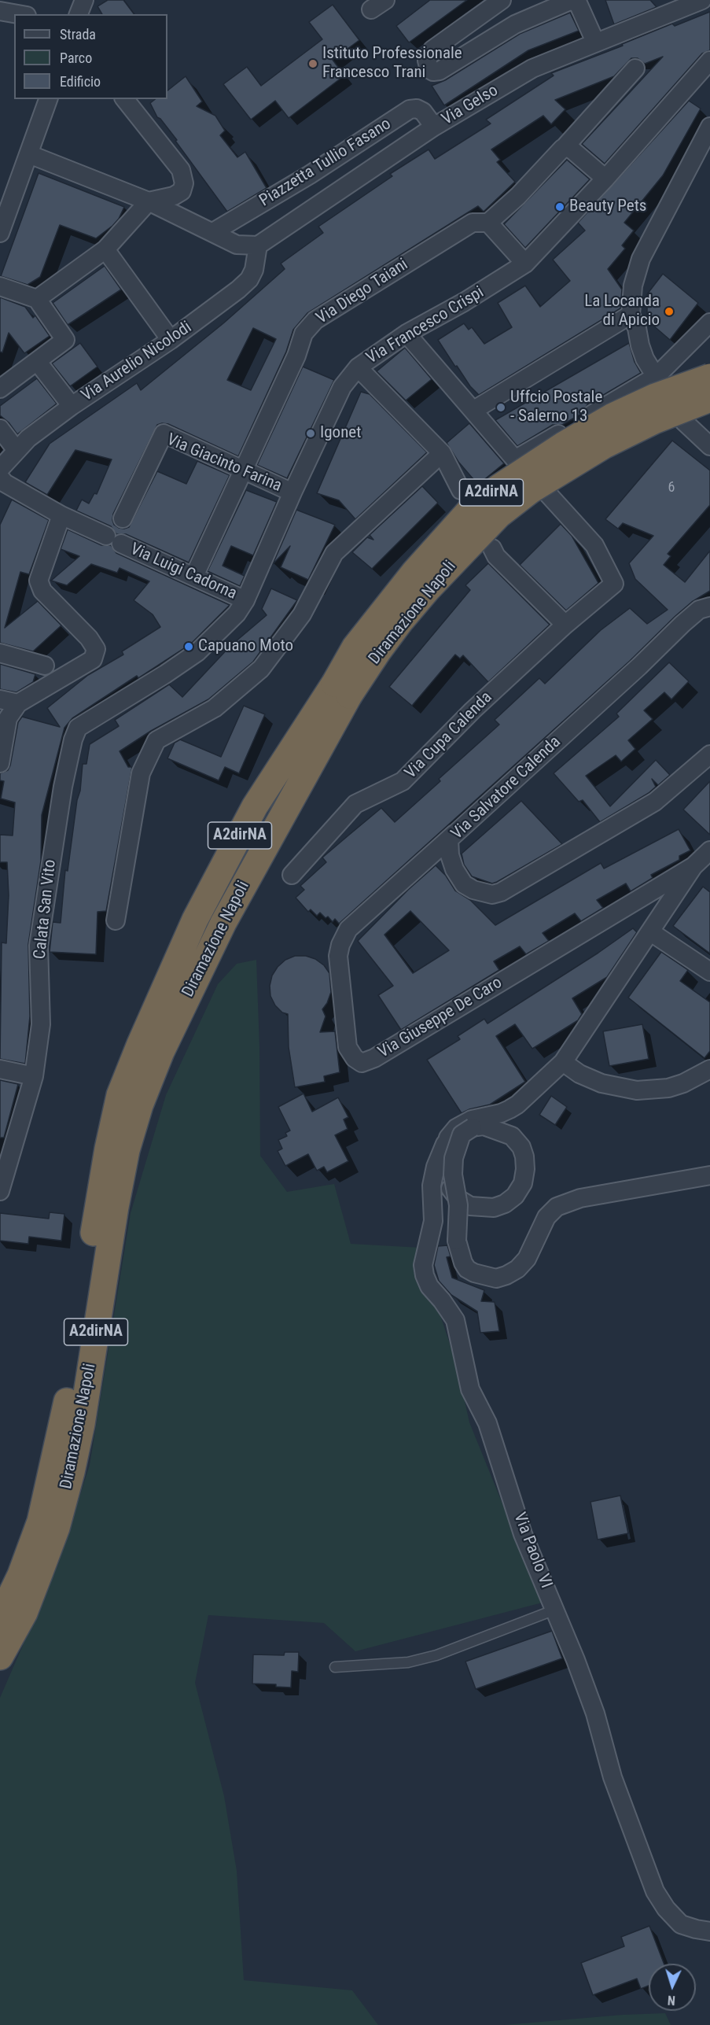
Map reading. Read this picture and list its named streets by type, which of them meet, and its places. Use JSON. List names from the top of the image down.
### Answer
{
  "streets": {
    "highway": ["A2dirNA", "Diramazione Napoli"],
    "street": [
      "Via Gelso",
      "Piazzetta Tullio Fasano",
      "Via Diego Taiani",
      "Via Francesco Crispi",
      "Via Aurelio Nicolodi",
      "Via Giacinto Farina",
      "Via Luigi Cadorna",
      "Via Cupa Calenda",
      "Via Salvatore Calenda",
      "Calata San Vito",
      "Via Giuseppe De Caro",
      "Via Paolo VI"
    ]
  },
  "crossings": [
    ["Via Gelso", "Piazzetta Tullio Fasano"],
    ["Via Gelso", "Via Aurelio Nicolodi"],
    ["Via Diego Taiani", "Via Giacinto Farina"],
    ["Via Diego Taiani", "Via Luigi Cadorna"],
    ["Via Francesco Crispi", "Via Giacinto Farina"],
    ["Via Francesco Crispi", "Via Luigi Cadorna"],
    ["Via Francesco Crispi", "Calata San Vito"],
    ["Via Salvatore Calenda", "Via Giuseppe De Caro"]
  ],
  "places": [
    "Istituto Professionale Francesco Trani",
    "Beauty Pets",
    "La Locanda di Apicio",
    "Uffcio Postale - Salerno 13",
    "Igonet",
    "Capuano Moto"
  ],
  "house_numbers": ["6"],
  "legend": ["Strada", "Parco", "Edificio"],
  "north": "bottom"
}
